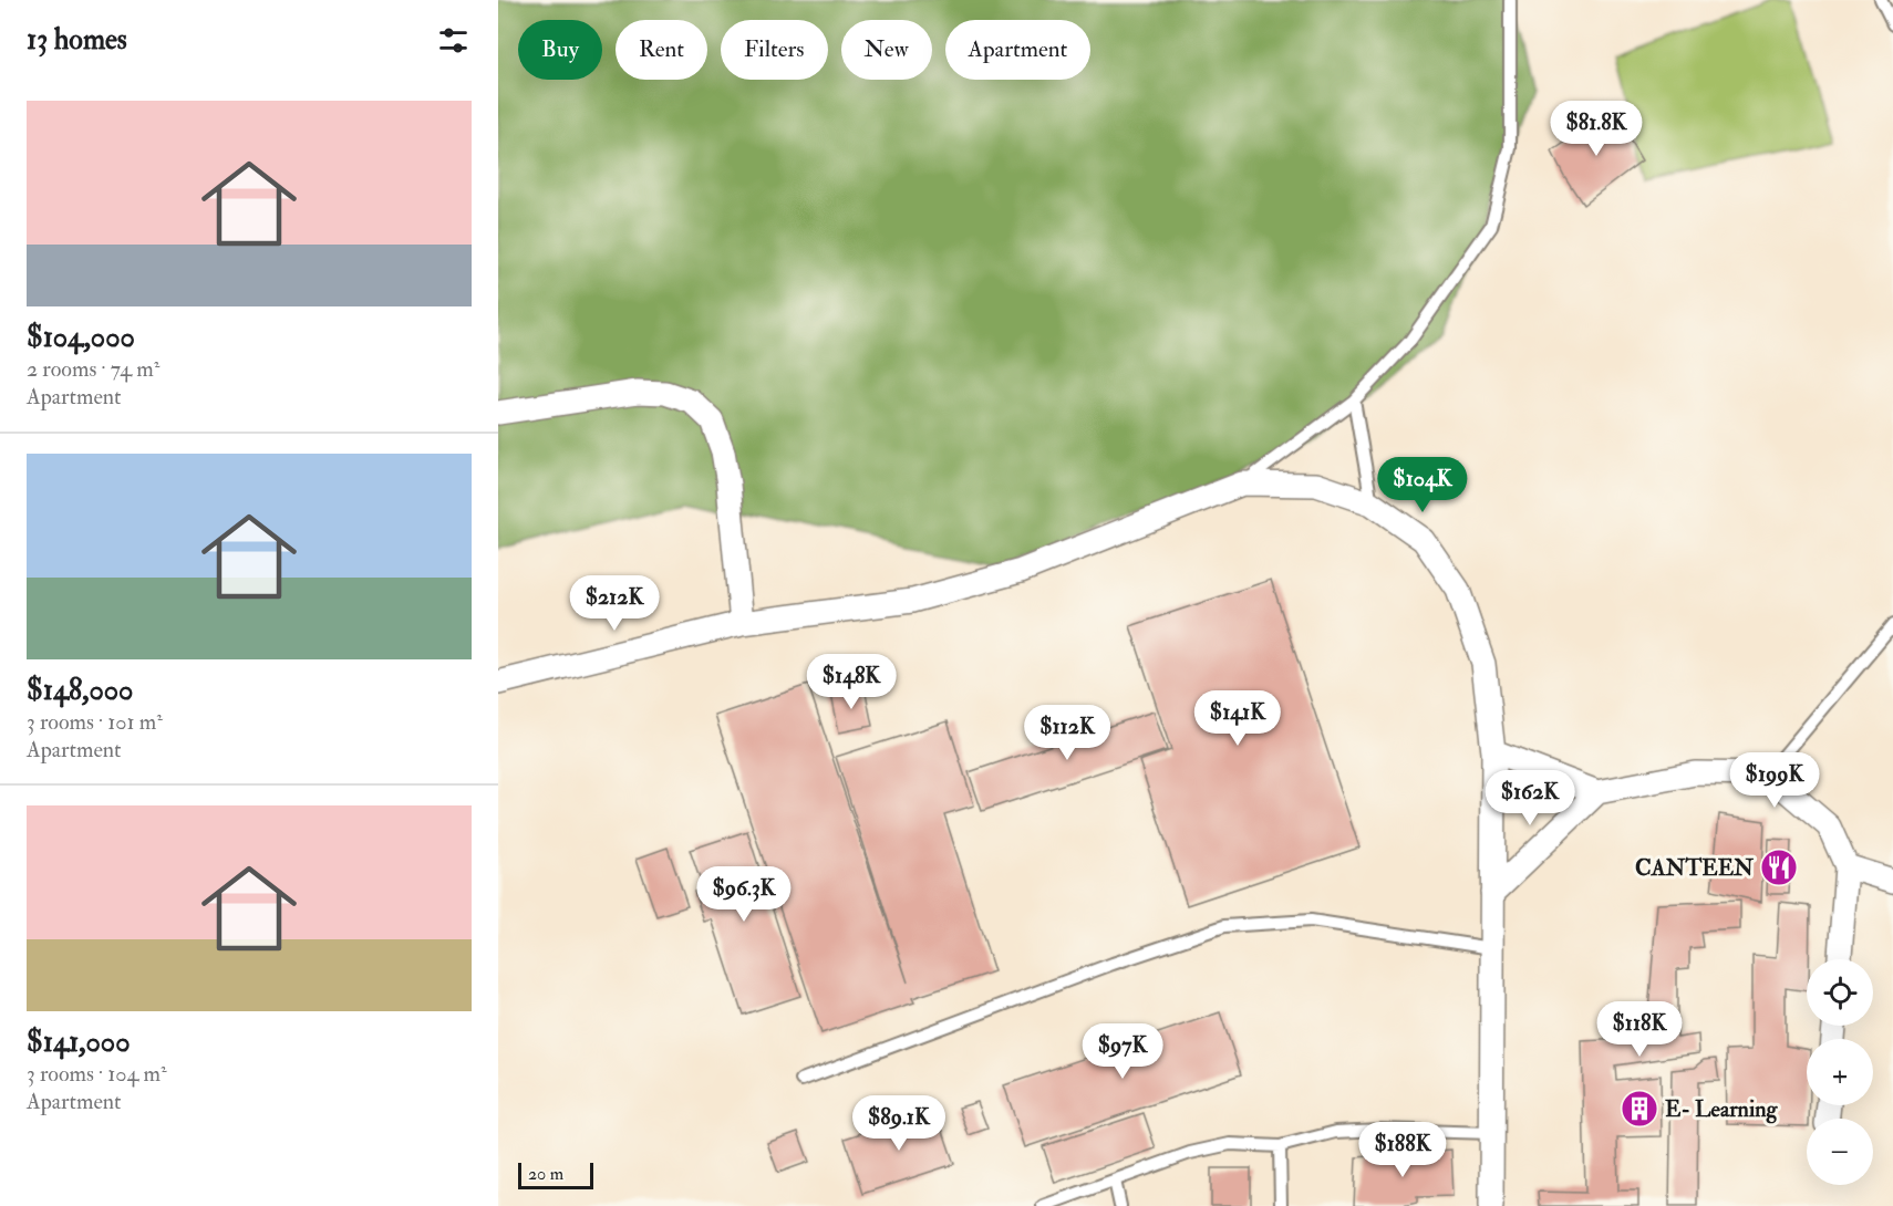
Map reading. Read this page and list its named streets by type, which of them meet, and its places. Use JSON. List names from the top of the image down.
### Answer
{
  "places": {
    "restaurant": ["CANTEEN"],
    "building": ["E- Learning"]
  },
  "scale_bar": "20 m",
  "page": {
    "heading": "13 homes",
    "chip": [
      "Buy",
      "Rent",
      "Filters",
      "New",
      "Apartment"
    ],
    "list": [
      {
        "name": "$104,000",
        "note": "2 rooms · 74 m² · Apartment"
      },
      {
        "name": "$148,000",
        "note": "3 rooms · 101 m² · Apartment"
      },
      {
        "name": "$141,000",
        "note": "3 rooms · 104 m² · Apartment"
      }
    ],
    "price": [
      "$81.8K",
      "$104K",
      "$212K",
      "$148K",
      "$141K",
      "$112K",
      "$199K",
      "$162K",
      "$96.3K",
      "$118K",
      "$97K",
      "$89.1K",
      "$188K"
    ],
    "map_buttons": ["+", "−"],
    "scale": "20 m"
  }
}
